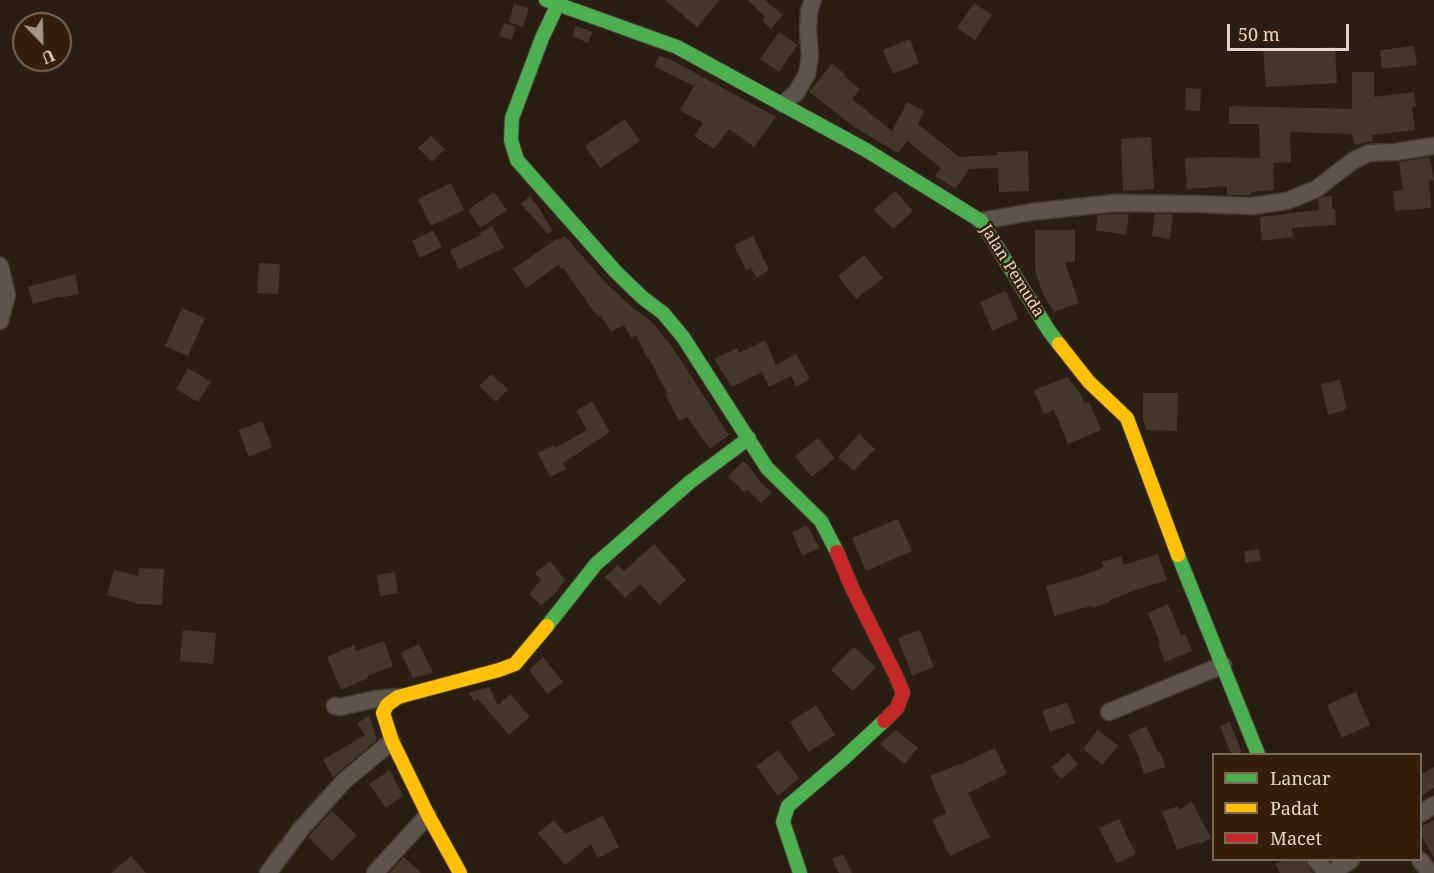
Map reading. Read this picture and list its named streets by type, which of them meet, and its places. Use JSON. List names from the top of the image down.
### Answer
{
  "streets": {
    "street": ["Jalan Pemuda"]
  },
  "legend": ["Lancar", "Padat", "Macet"],
  "scale_bar": "50 m",
  "north": "bottom right"
}
